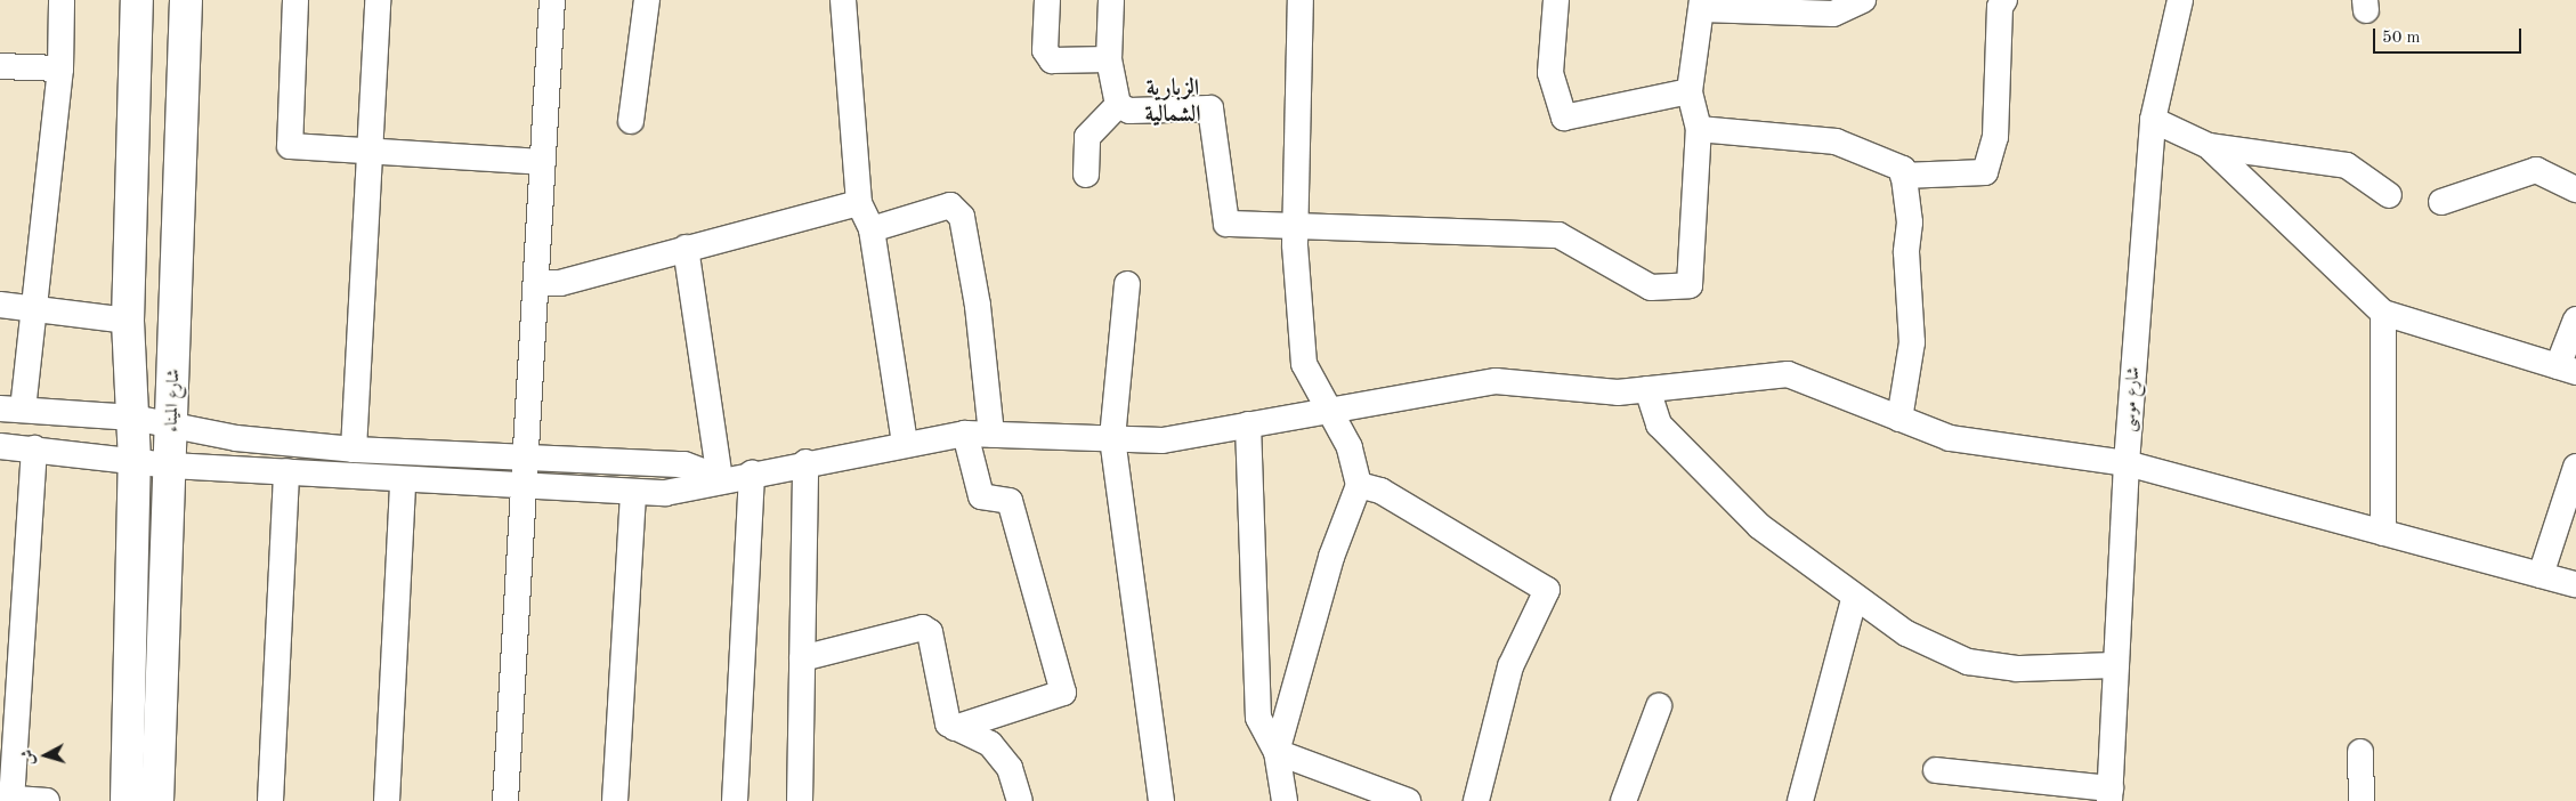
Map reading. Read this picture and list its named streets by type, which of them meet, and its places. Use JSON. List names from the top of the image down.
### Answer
{
  "streets": {
    "highway": ["شارع الميناء"],
    "street": ["شارع موسى"]
  },
  "districts": ["الزبارية الشمالية"],
  "scale_bar": "50 m",
  "north": "left"
}
